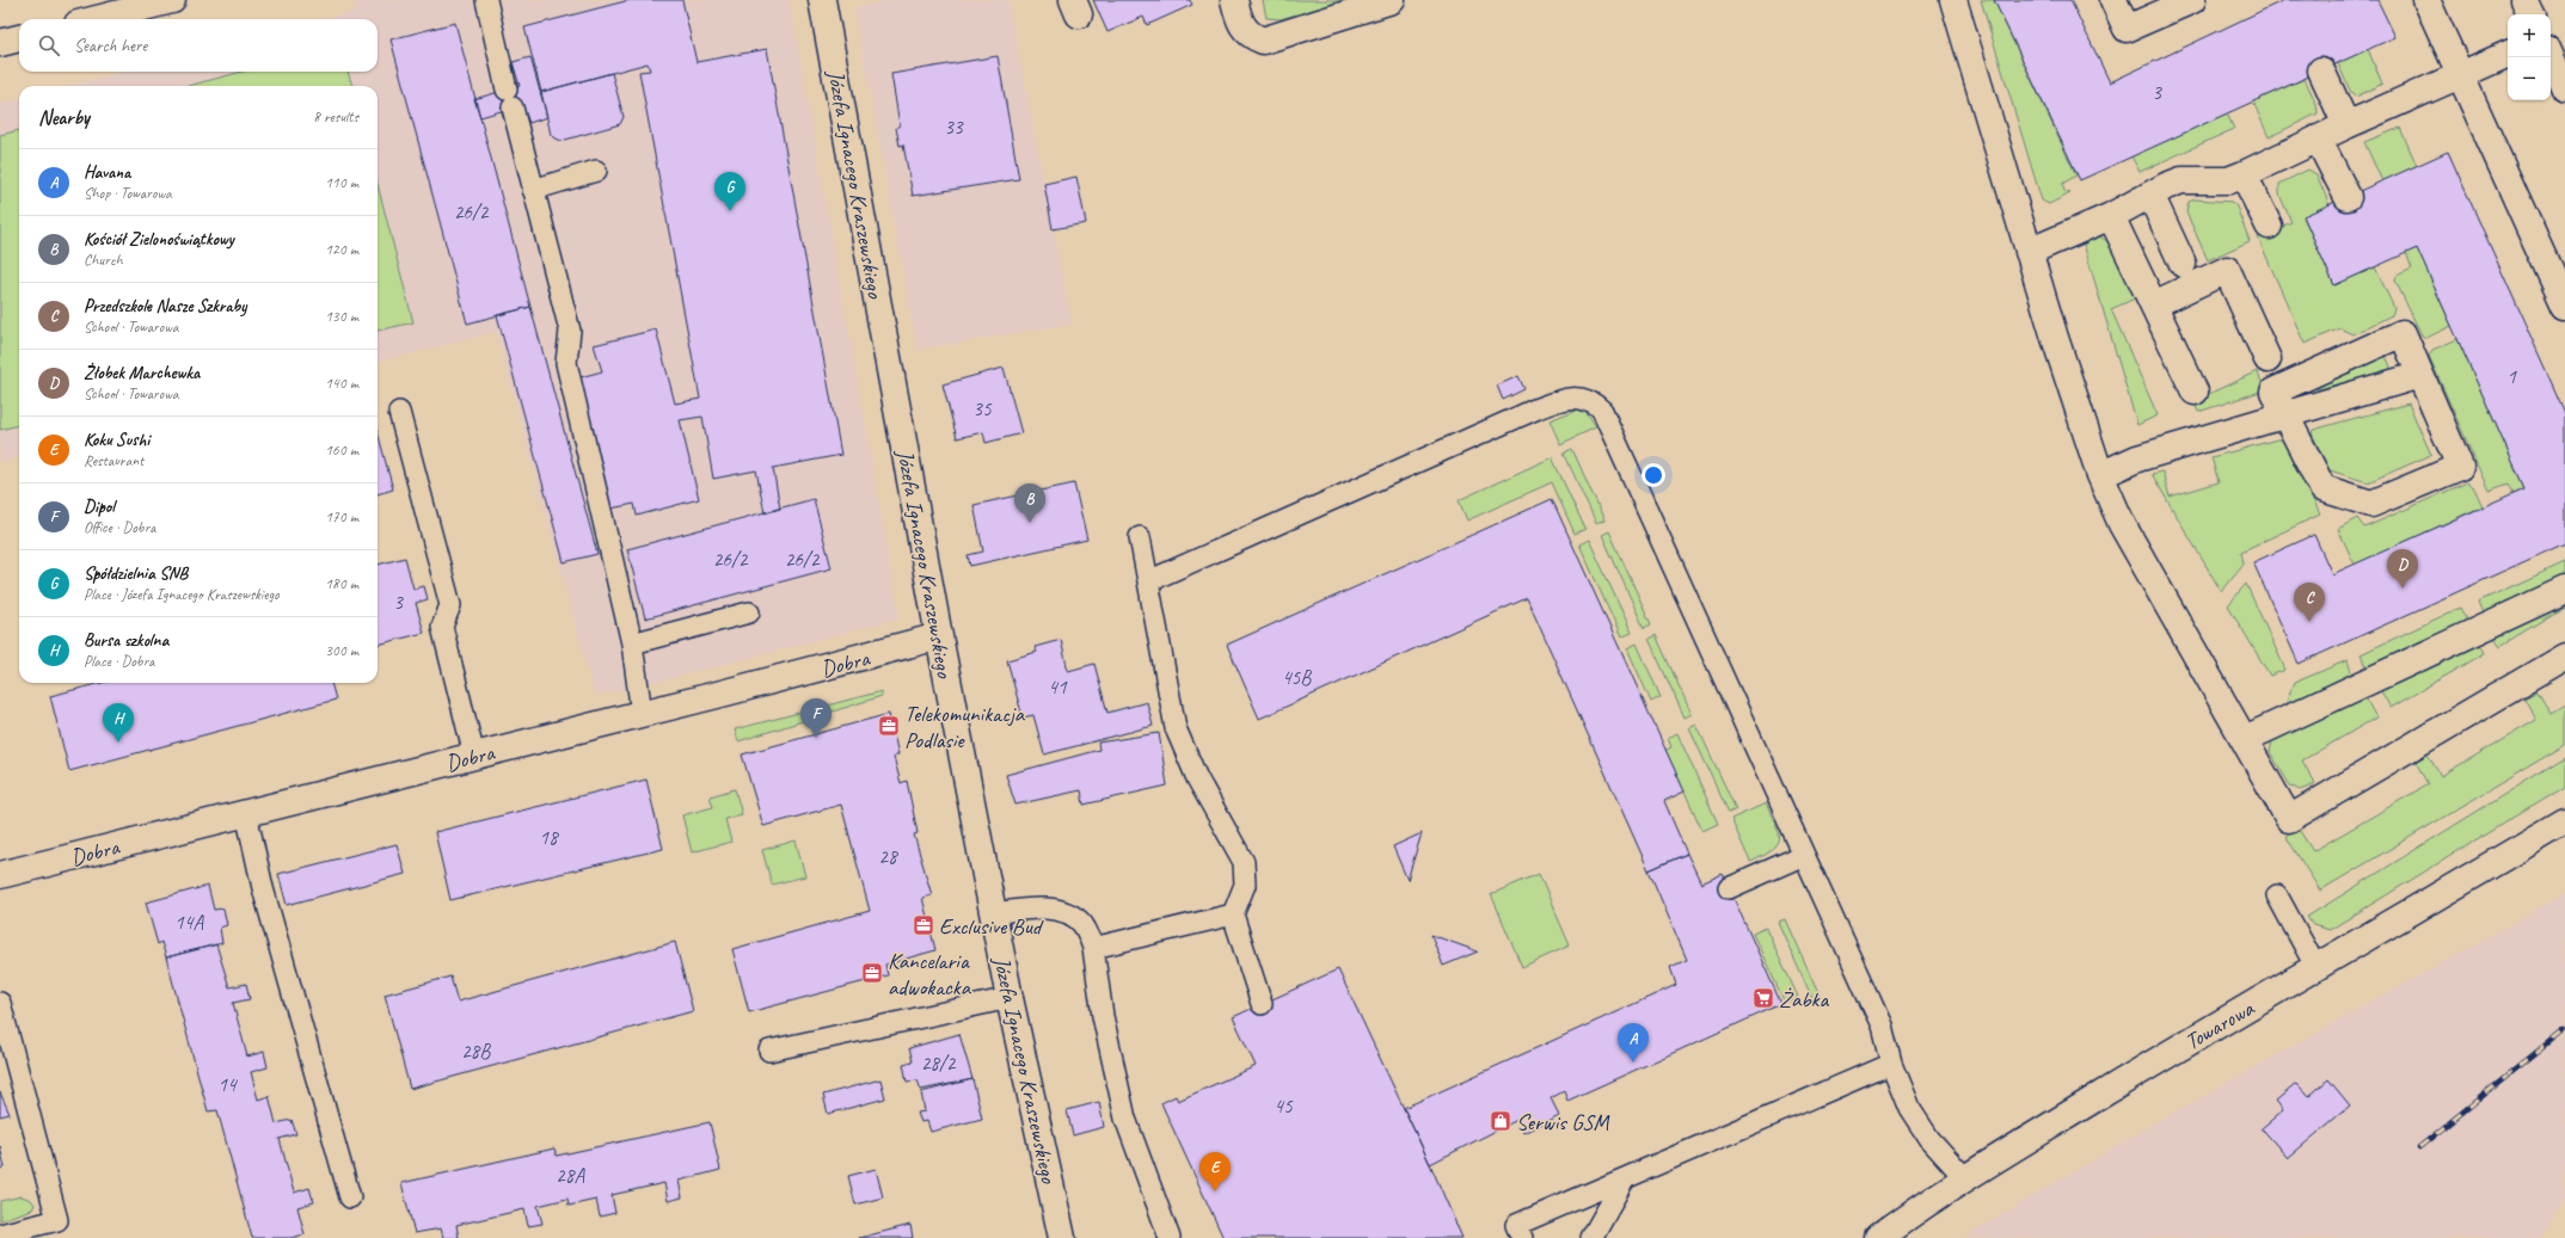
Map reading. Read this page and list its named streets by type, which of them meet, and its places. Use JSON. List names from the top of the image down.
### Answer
{
  "streets": {
    "street": ["Józefa Ignacego Kraszewskiego", "Dobra", "Towarowa"]
  },
  "crossings": [
    ["Józefa Ignacego Kraszewskiego", "Dobra"]
  ],
  "places": {
    "office": ["Telekomunikacja Podlasie", "Exclusive Bud", "Kancelaria adwokacka"],
    "supermarket": ["Żabka"],
    "shop": ["Serwis GSM"]
  },
  "house_numbers": [
    "3",
    "33",
    "26/2",
    "1",
    "35",
    "26/2",
    "26/2",
    "3",
    "45B",
    "41",
    "18",
    "28",
    "14A",
    "28B",
    "28/2",
    "14",
    "45",
    "28A"
  ],
  "page": {
    "map_buttons": ["+", "−"],
    "search": "Search here",
    "heading": ["Nearby", "8 results"],
    "list": [
      {
        "mark": "A",
        "name": "Havana",
        "note": "Shop · Towarowa",
        "value": "110 m"
      },
      {
        "mark": "B",
        "name": "Kościół Zielonoświątkowy",
        "note": "Church",
        "value": "120 m"
      },
      {
        "mark": "C",
        "name": "Przedszkole Nasze Szkraby",
        "note": "School · Towarowa",
        "value": "130 m"
      },
      {
        "mark": "D",
        "name": "Żłobek Marchewka",
        "note": "School · Towarowa",
        "value": "140 m"
      },
      {
        "mark": "E",
        "name": "Koku Sushi",
        "note": "Restaurant",
        "value": "160 m"
      },
      {
        "mark": "F",
        "name": "Dipol",
        "note": "Office · Dobra",
        "value": "170 m"
      },
      {
        "mark": "G",
        "name": "Spółdzielnia SNB",
        "note": "Place · Józefa Ignacego Kraszewskiego",
        "value": "180 m"
      },
      {
        "mark": "H",
        "name": "Bursa szkolna",
        "note": "Place · Dobra",
        "value": "300 m"
      }
    ],
    "pins": [
      "G",
      "B",
      "D",
      "C",
      "F",
      "H",
      "A",
      "E"
    ]
  }
}
